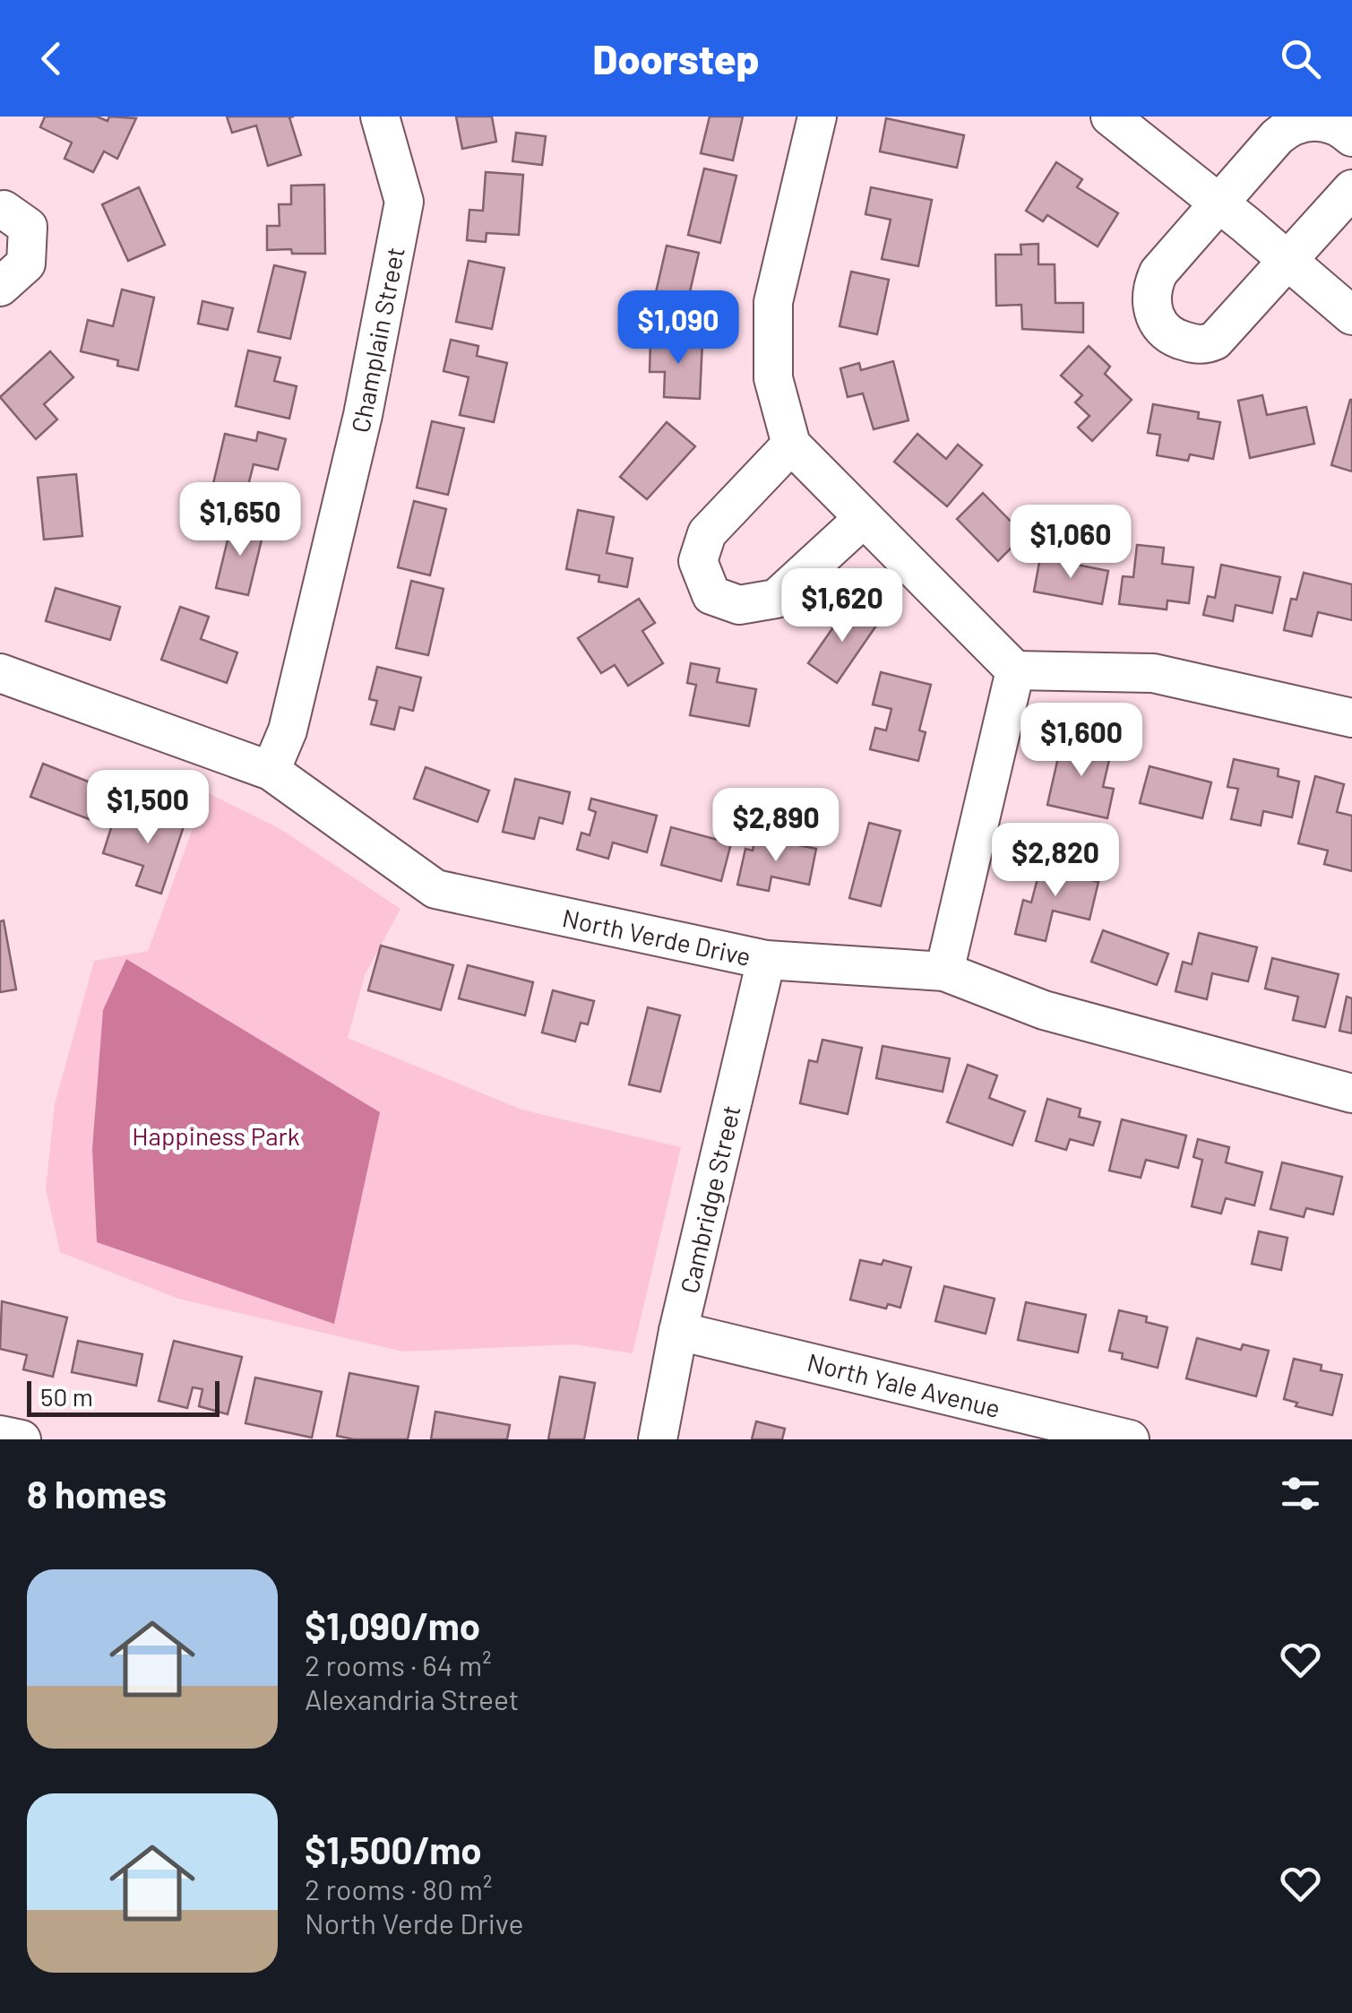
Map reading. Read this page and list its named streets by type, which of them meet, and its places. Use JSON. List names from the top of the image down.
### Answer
{
  "streets": {
    "street": [
      "Champlain Street",
      "North Verde Drive",
      "Cambridge Street",
      "North Yale Avenue"
    ]
  },
  "crossings": [
    ["Champlain Street", "North Verde Drive"],
    ["North Verde Drive", "Cambridge Street"],
    ["Cambridge Street", "North Yale Avenue"]
  ],
  "parks": ["Happiness Park"],
  "scale_bar": "50 m",
  "page": {
    "header": "Doorstep",
    "price": [
      "$1,090",
      "$1,650",
      "$1,060",
      "$1,620",
      "$1,600",
      "$1,500",
      "$2,890",
      "$2,820"
    ],
    "scale": "50 m",
    "heading": "8 homes",
    "list": [
      {
        "name": "$1,090/mo",
        "note": "2 rooms · 64 m² · Alexandria Street"
      },
      {
        "name": "$1,500/mo",
        "note": "2 rooms · 80 m² · North Verde Drive"
      }
    ]
  }
}
